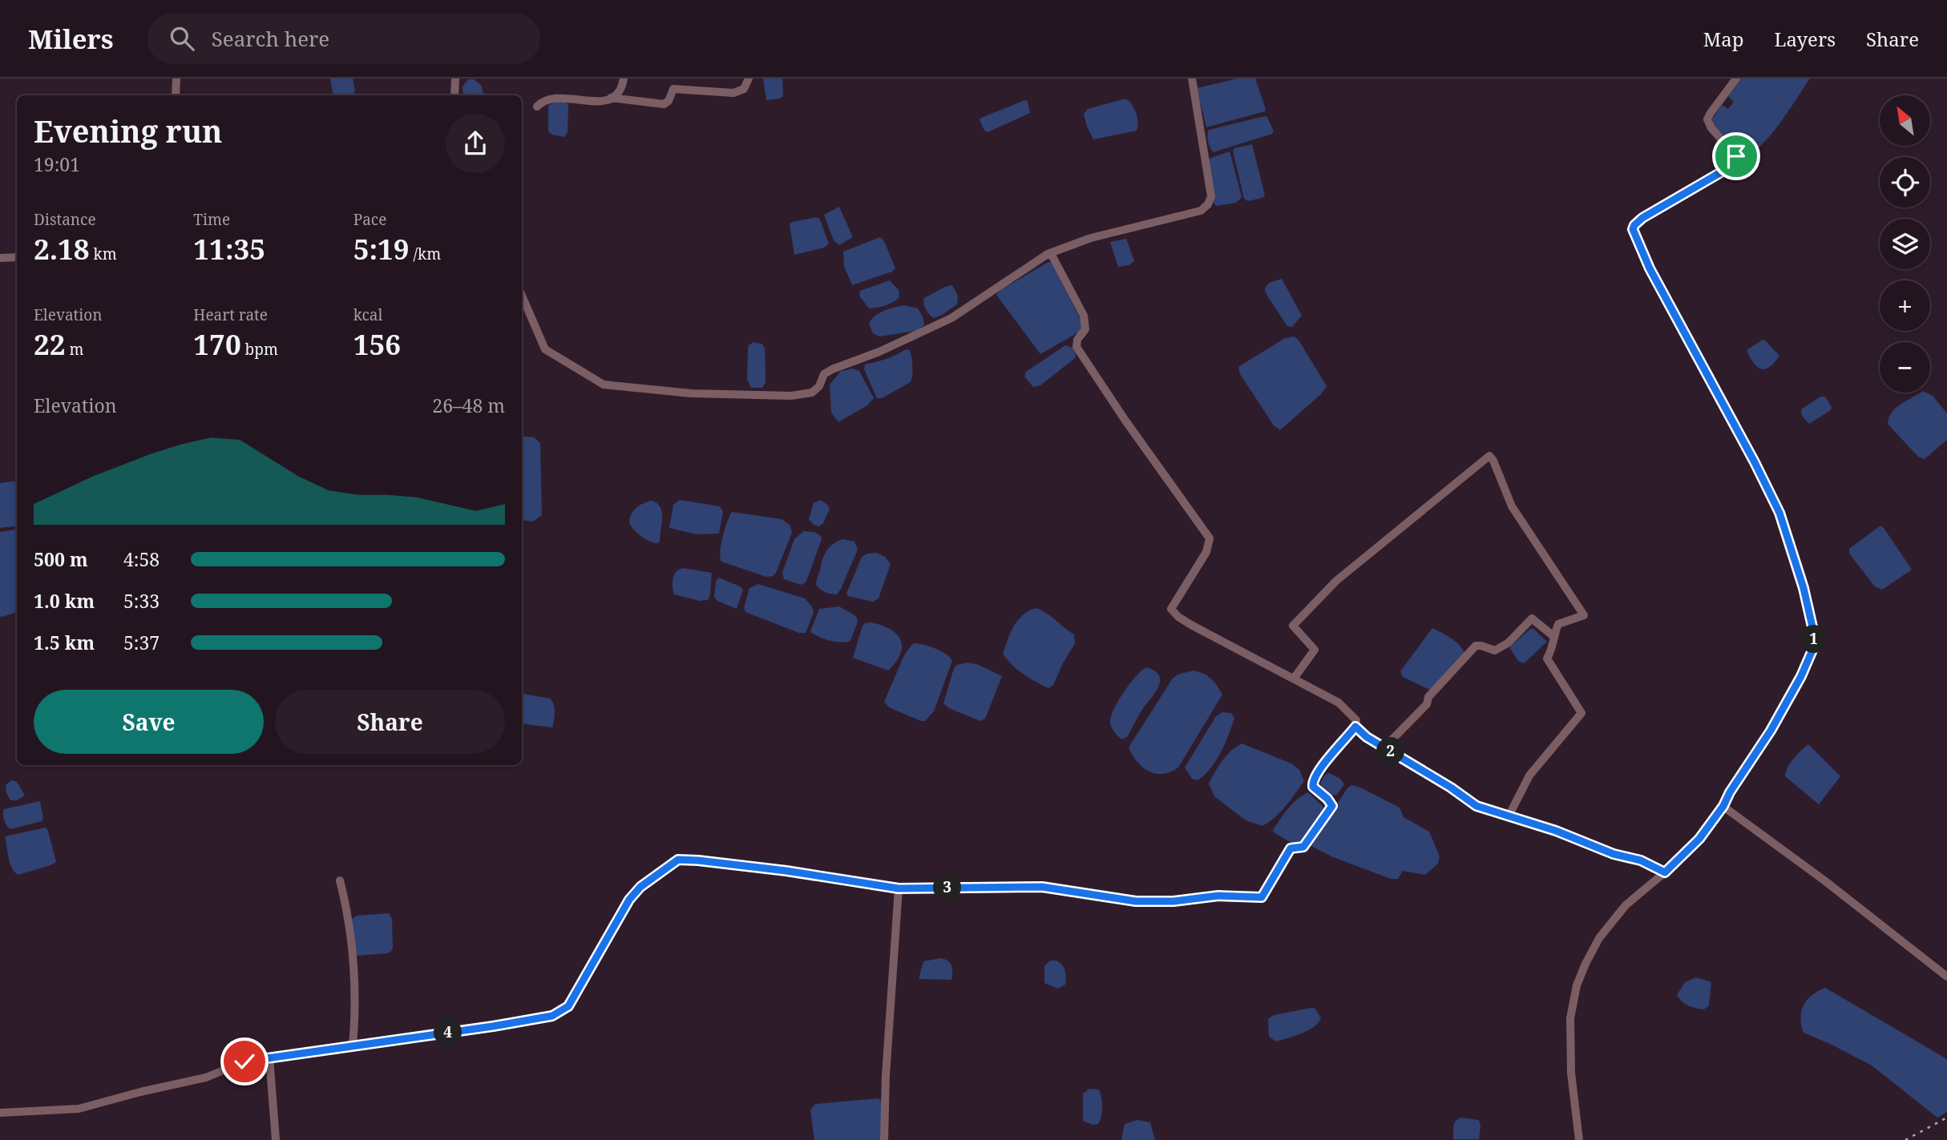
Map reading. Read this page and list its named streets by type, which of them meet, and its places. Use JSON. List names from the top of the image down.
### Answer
{
  "north": "top left",
  "page": {
    "header": "Milers",
    "search": "Search here",
    "nav": ["Map", "Layers", "Share"],
    "map_buttons": ["+", "−"],
    "heading": ["Evening run", "19:01"],
    "stats": [
      ["Distance", "2.18 km"],
      ["Time", "11:35"],
      ["Pace", "5:19 /km"],
      ["Elevation", "22 m"],
      ["Heart rate", "170 bpm"],
      ["kcal", "156"]
    ],
    "chart": ["Elevation", "26–48 m"],
    "list": [
      {
        "name": "500 m",
        "note": "4:58"
      },
      {
        "name": "1.0 km",
        "note": "5:33"
      },
      {
        "name": "1.5 km",
        "note": "5:37"
      }
    ],
    "pins": [
      "1",
      "2",
      "3",
      "4"
    ],
    "buttons": ["Save", "Share"]
  }
}
